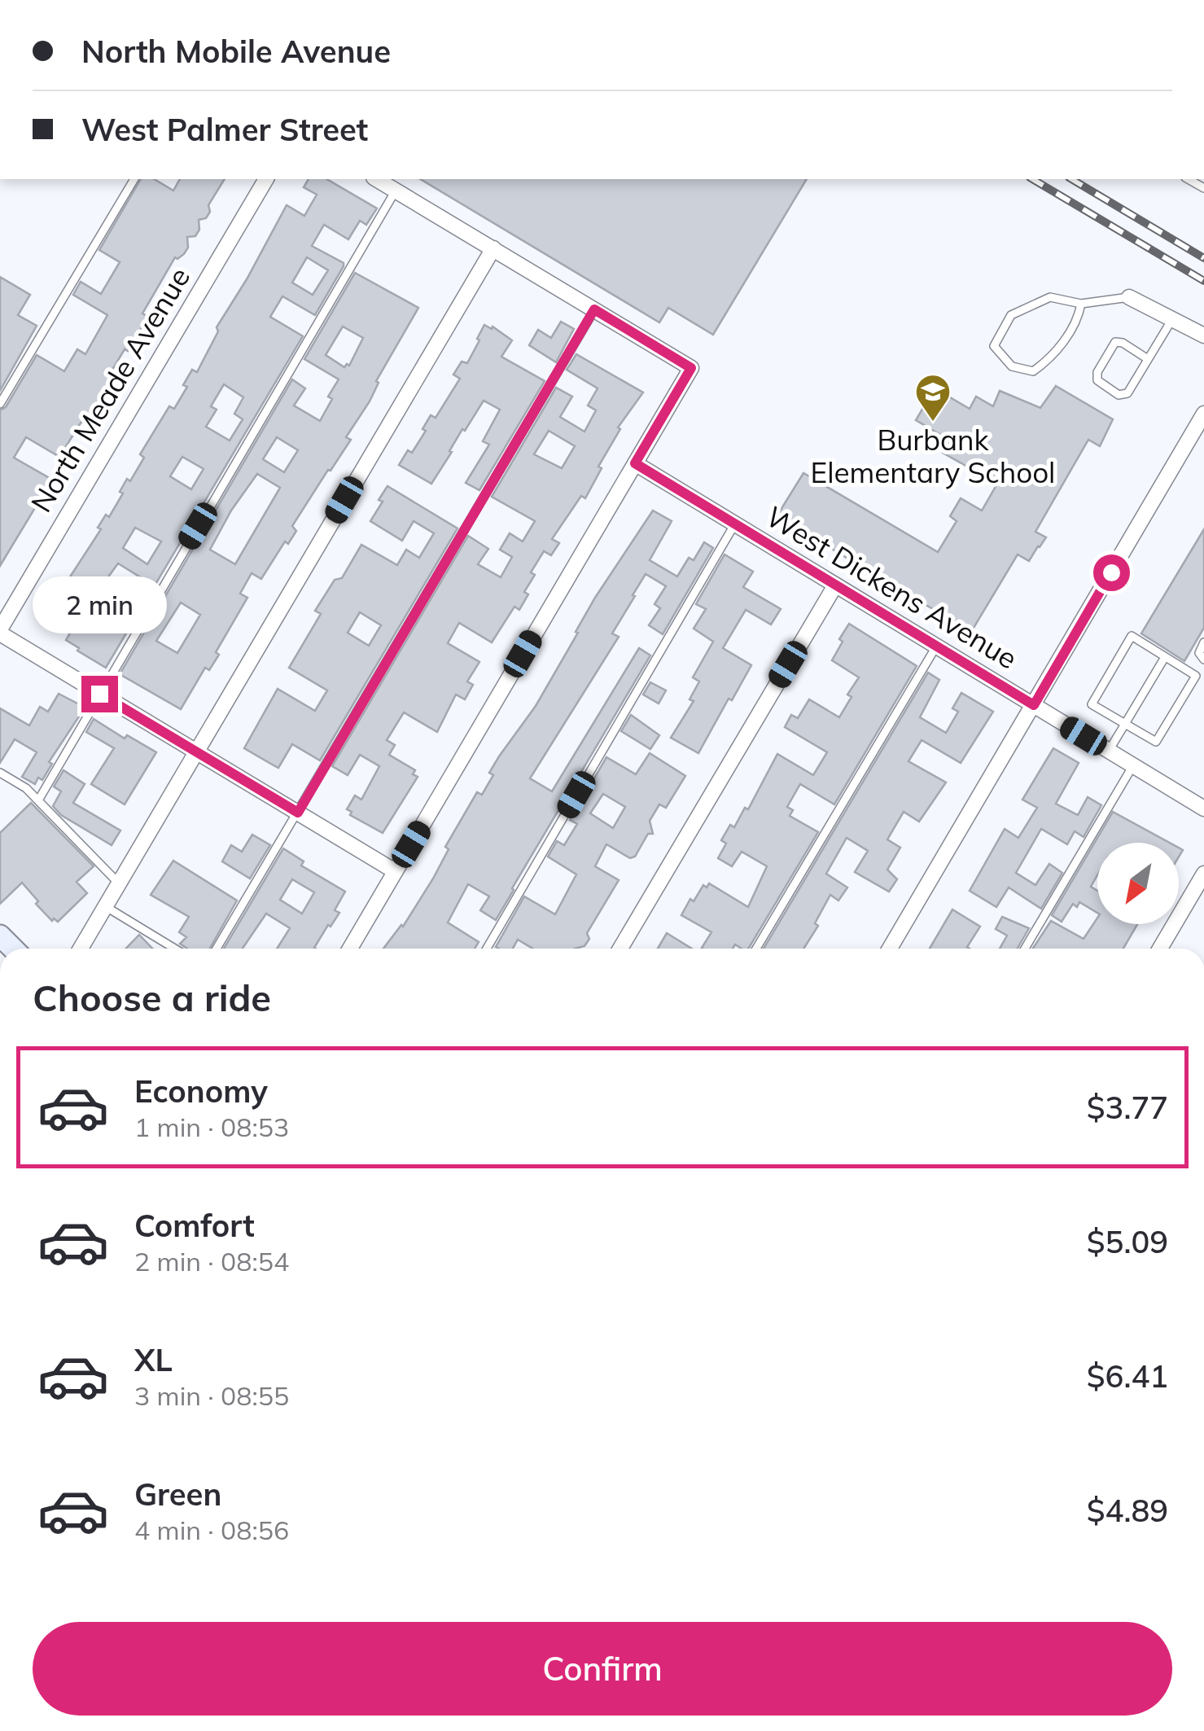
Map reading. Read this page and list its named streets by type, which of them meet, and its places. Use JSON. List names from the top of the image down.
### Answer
{
  "streets": {
    "street": ["North Meade Avenue", "West Dickens Avenue"]
  },
  "places": {
    "school or university": ["Burbank Elementary School"]
  },
  "north": "bottom left",
  "page": {
    "banner": ["North Mobile Avenue", "West Palmer Street"],
    "bubble": "2 min",
    "heading": "Choose a ride",
    "list": [
      {
        "name": "Economy",
        "note": "1 min · 08:53",
        "value": "$3.77"
      },
      {
        "name": "Comfort",
        "note": "2 min · 08:54",
        "value": "$5.09"
      },
      {
        "name": "XL",
        "note": "3 min · 08:55",
        "value": "$6.41"
      },
      {
        "name": "Green",
        "note": "4 min · 08:56",
        "value": "$4.89"
      }
    ],
    "buttons": "Confirm"
  }
}
